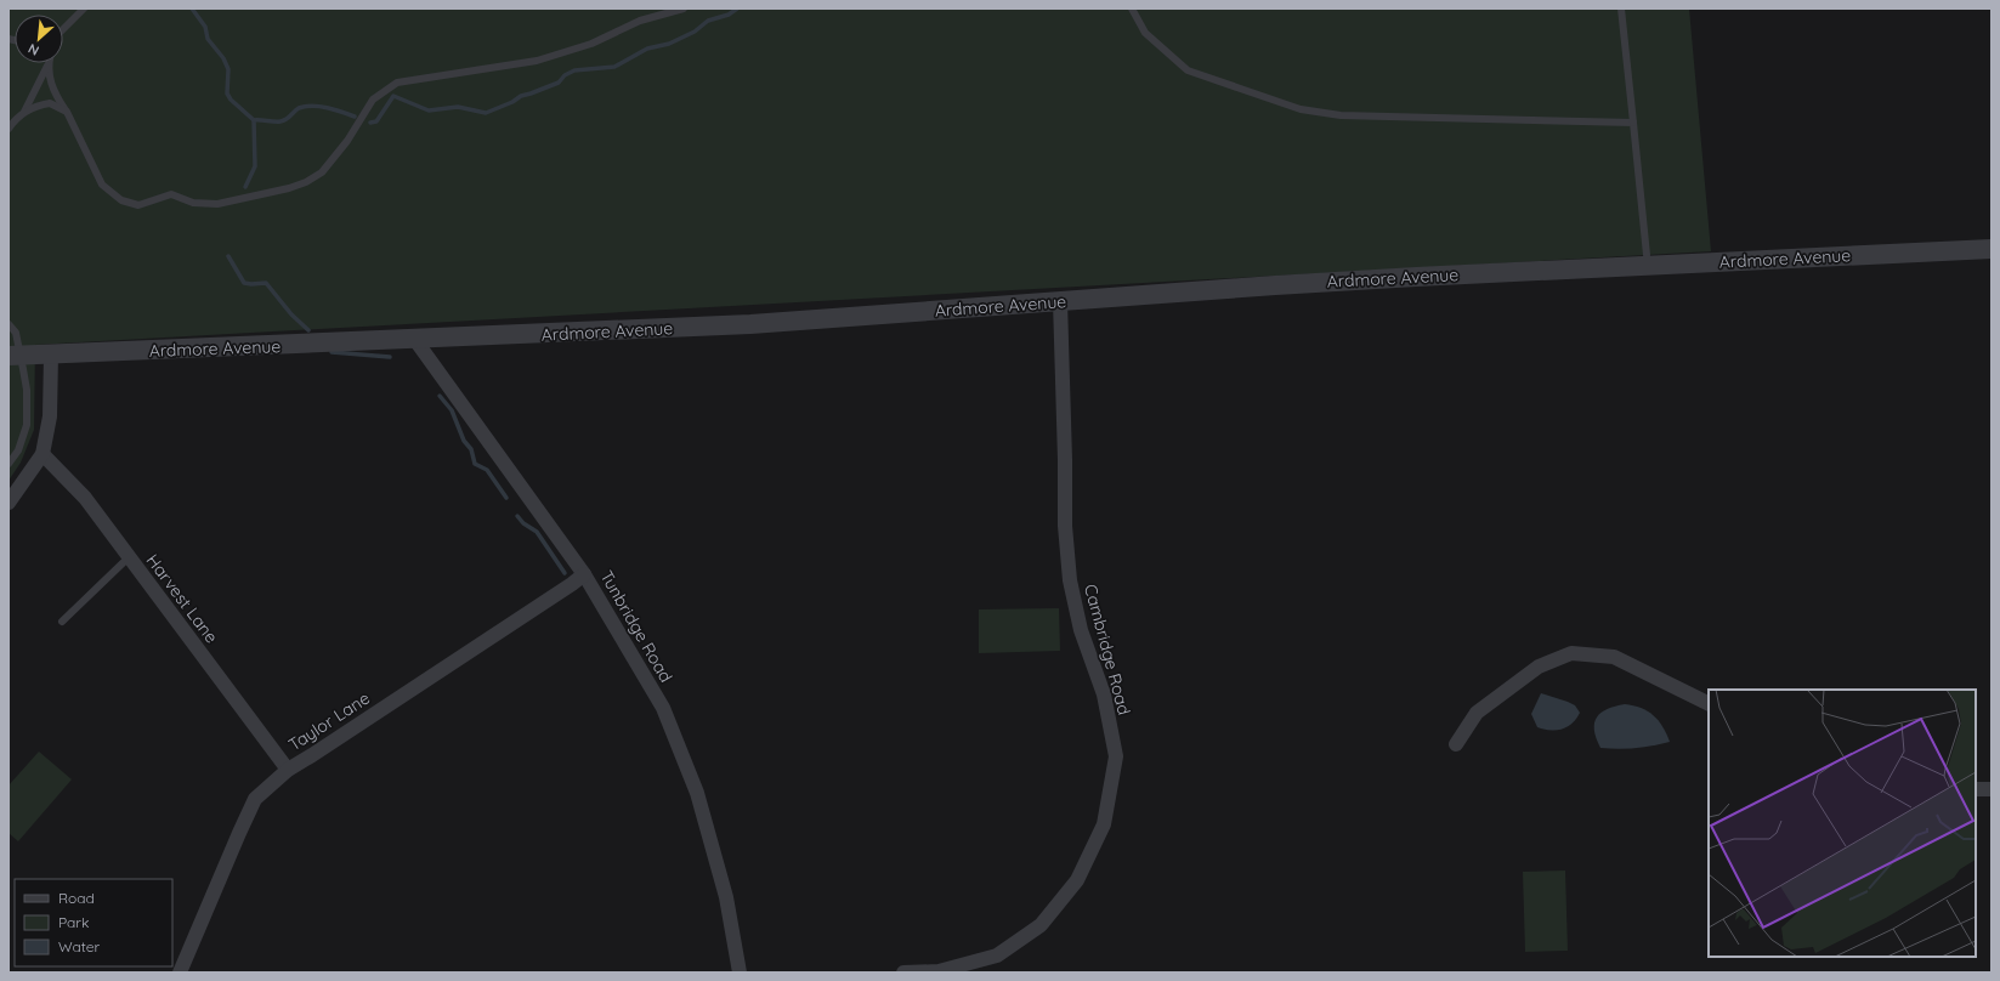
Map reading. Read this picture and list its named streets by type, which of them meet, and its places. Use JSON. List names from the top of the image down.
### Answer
{
  "streets": {
    "street": [
      "Ardmore Avenue",
      "Harvest Lane",
      "Tunbridge Road",
      "Cambridge Road",
      "Taylor Lane"
    ]
  },
  "crossings": [
    ["Ardmore Avenue", "Tunbridge Road"],
    ["Ardmore Avenue", "Cambridge Road"],
    ["Harvest Lane", "Taylor Lane"],
    ["Tunbridge Road", "Taylor Lane"]
  ],
  "legend": ["Road", "Park", "Water"],
  "north": "bottom left"
}
